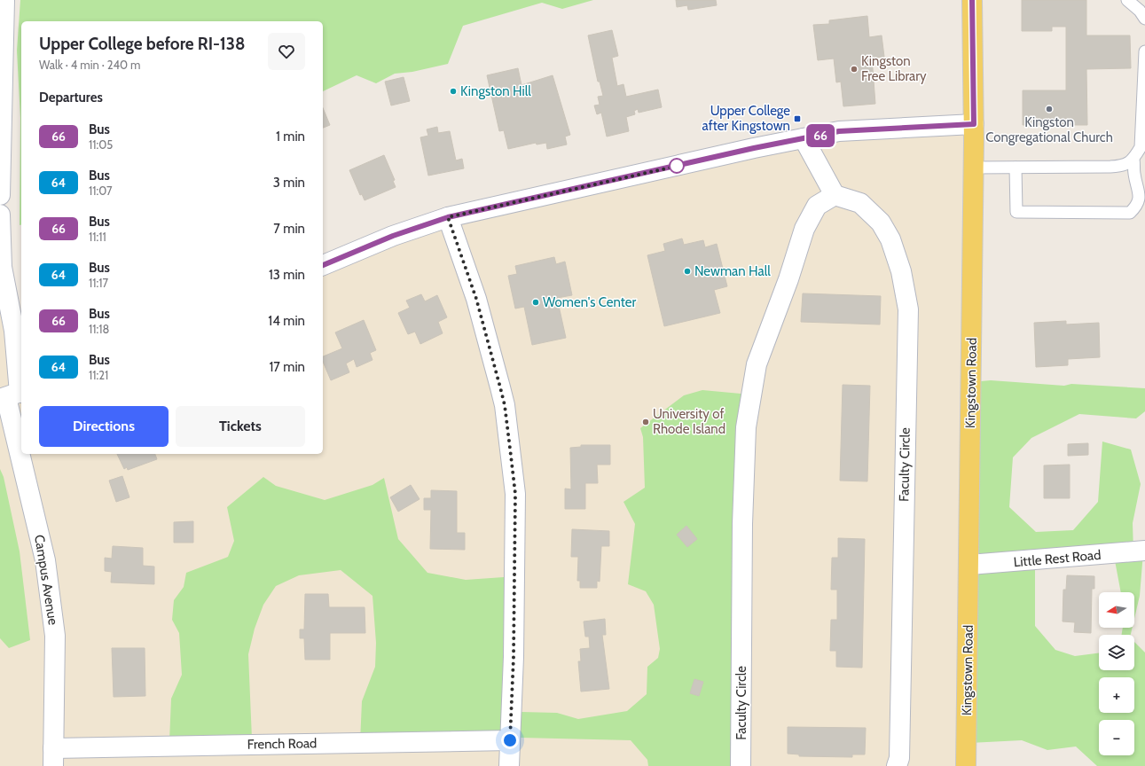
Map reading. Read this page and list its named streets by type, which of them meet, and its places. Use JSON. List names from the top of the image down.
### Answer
{
  "streets": {
    "main road": ["Kingstown Road"],
    "street": [
      "Faculty Circle",
      "Little Rest Road",
      "Campus Avenue",
      "French Road"
    ]
  },
  "crossings": [
    ["Kingstown Road", "Little Rest Road"],
    ["Campus Avenue", "French Road"]
  ],
  "places": {
    "other": [
      "Kingston Free Library",
      "Kingston Hill",
      "Kingston Congregational Church",
      "Newman Hall",
      "Women's Center",
      "University of Rhode Island"
    ],
    "transit": ["Upper College after Kingstown"]
  },
  "lines": ["bus line 66"],
  "north": "left",
  "page": {
    "on_map": "66",
    "heading": [
      ["Upper College before RI-138", "Walk · 4 min · 240 m"],
      "Departures"
    ],
    "list": [
      {
        "mark": "66",
        "name": "Bus",
        "note": "11:05",
        "value": "1 min"
      },
      {
        "mark": "64",
        "name": "Bus",
        "note": "11:07",
        "value": "3 min"
      },
      {
        "mark": "66",
        "name": "Bus",
        "note": "11:11",
        "value": "7 min"
      },
      {
        "mark": "64",
        "name": "Bus",
        "note": "11:17",
        "value": "13 min"
      },
      {
        "mark": "66",
        "name": "Bus",
        "note": "11:18",
        "value": "14 min"
      },
      {
        "mark": "64",
        "name": "Bus",
        "note": "11:21",
        "value": "17 min"
      }
    ],
    "buttons": ["Directions", "Tickets"],
    "map_buttons": ["+", "−"]
  }
}
